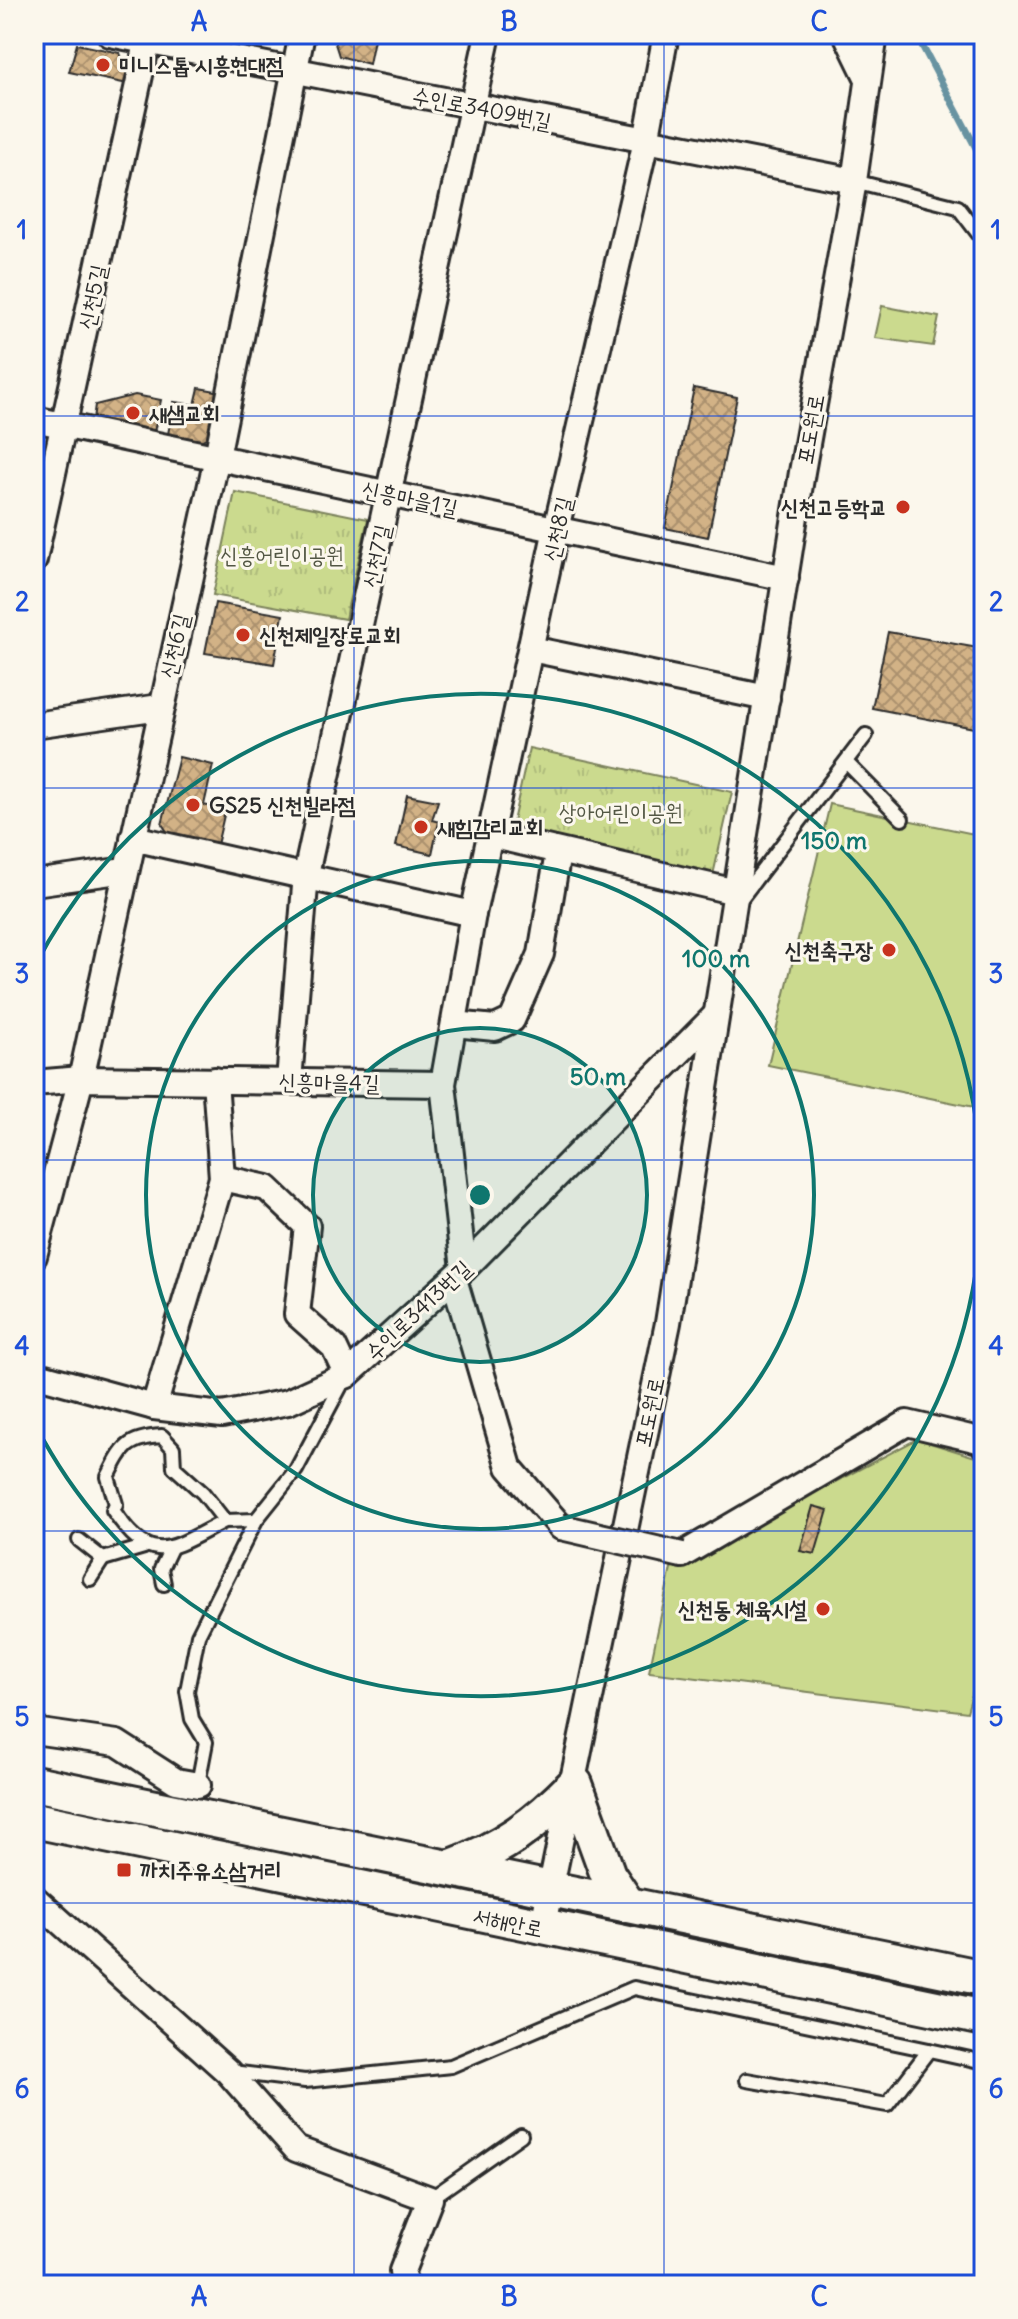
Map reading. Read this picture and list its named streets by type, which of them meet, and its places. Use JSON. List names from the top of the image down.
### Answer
{
  "streets": {
    "main road": ["서해안로"],
    "street": [
      "수인로3409번길",
      "신천5길",
      "포도원로",
      "신흥마을1길",
      "신천8길",
      "신천7길",
      "신천6길",
      "신흥마을4길",
      "수인로3413번길"
    ]
  },
  "crossings": [
    ["수인로3409번길", "신천5길"],
    ["수인로3409번길", "포도원로"],
    ["수인로3409번길", "신천8길"],
    ["수인로3409번길", "신천7길"],
    ["수인로3409번길", "신천6길"],
    ["신천5길", "신흥마을1길"],
    ["포도원로", "신흥마을1길"],
    ["포도원로", "수인로3413번길"],
    ["포도원로", "서해안로"],
    ["신흥마을1길", "신천8길"],
    ["신흥마을1길", "신천7길"],
    ["신흥마을1길", "신천6길"],
    ["신천8길", "신흥마을4길"],
    ["신천8길", "수인로3413번길"],
    ["신천7길", "신흥마을4길"],
    ["신천6길", "신흥마을4길"]
  ],
  "parks": ["신흥어린이공원", "상아어린이공원"],
  "places": {
    "other": [
      "미니스톱 시흥현대점",
      "새샘교회",
      "신천고등학교",
      "신천제일장로교회",
      "GS25 신천빌라점",
      "새힘감리교회",
      "신천축구장",
      "신천동 체육시설"
    ],
    "transit": ["까치주유소삼거리"]
  },
  "grid": {
    "columns": ["A", "B", "C"],
    "rows": [
      "1",
      "2",
      "3",
      "4",
      "5",
      "6"
    ]
  },
  "rings": ["150 m", "100 m", "50 m"]
}
